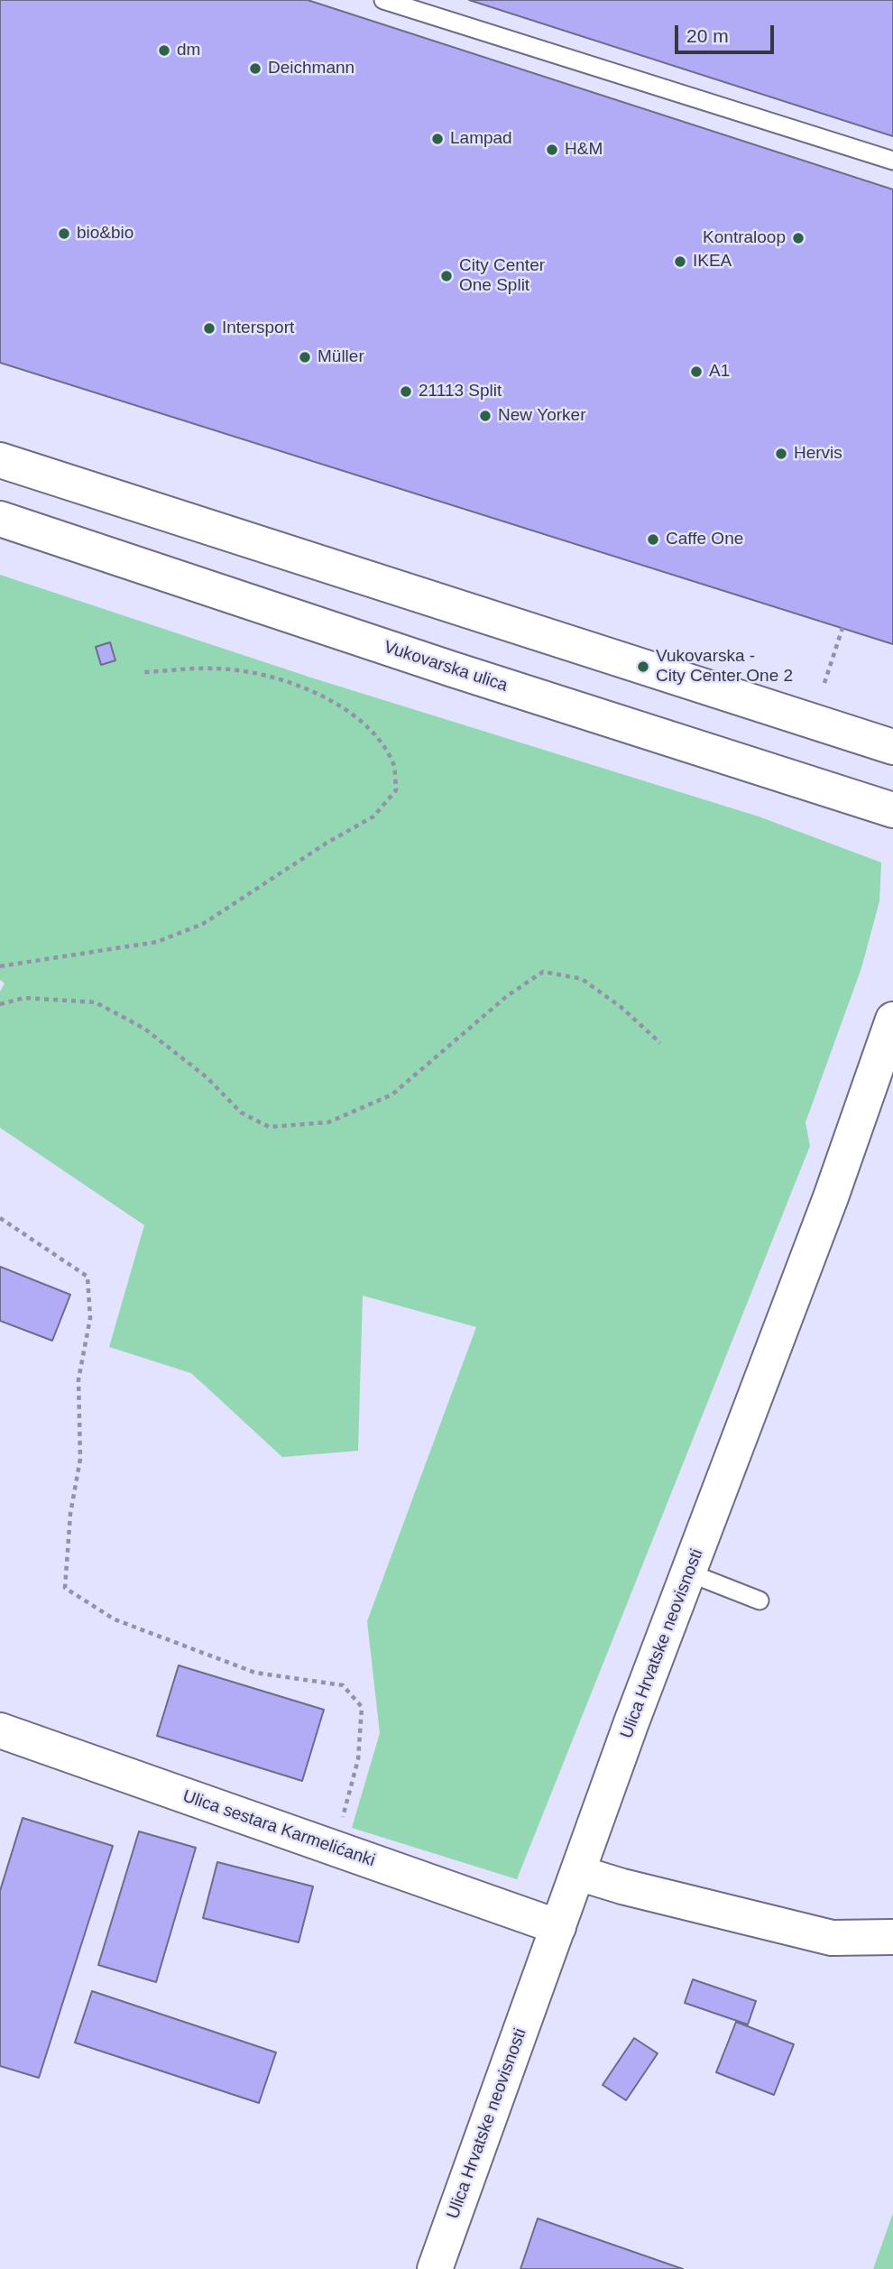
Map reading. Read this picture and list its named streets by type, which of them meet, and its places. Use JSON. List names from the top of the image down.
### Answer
{
  "streets": {
    "street": ["Vukovarska ulica", "Ulica Hrvatske neovisnosti", "Ulica sestara Karmelićanki"]
  },
  "crossings": [
    ["Ulica Hrvatske neovisnosti", "Ulica sestara Karmelićanki"]
  ],
  "places": [
    "dm",
    "Deichmann",
    "Lampad",
    "H&M",
    "bio&bio",
    "Kontraloop",
    "IKEA",
    "City Center One Split",
    "Intersport",
    "Müller",
    "A1",
    "21113 Split",
    "New Yorker",
    "Hervis",
    "Caffe One",
    "Vukovarska - City Center One 2"
  ],
  "scale_bar": "20 m"
}
